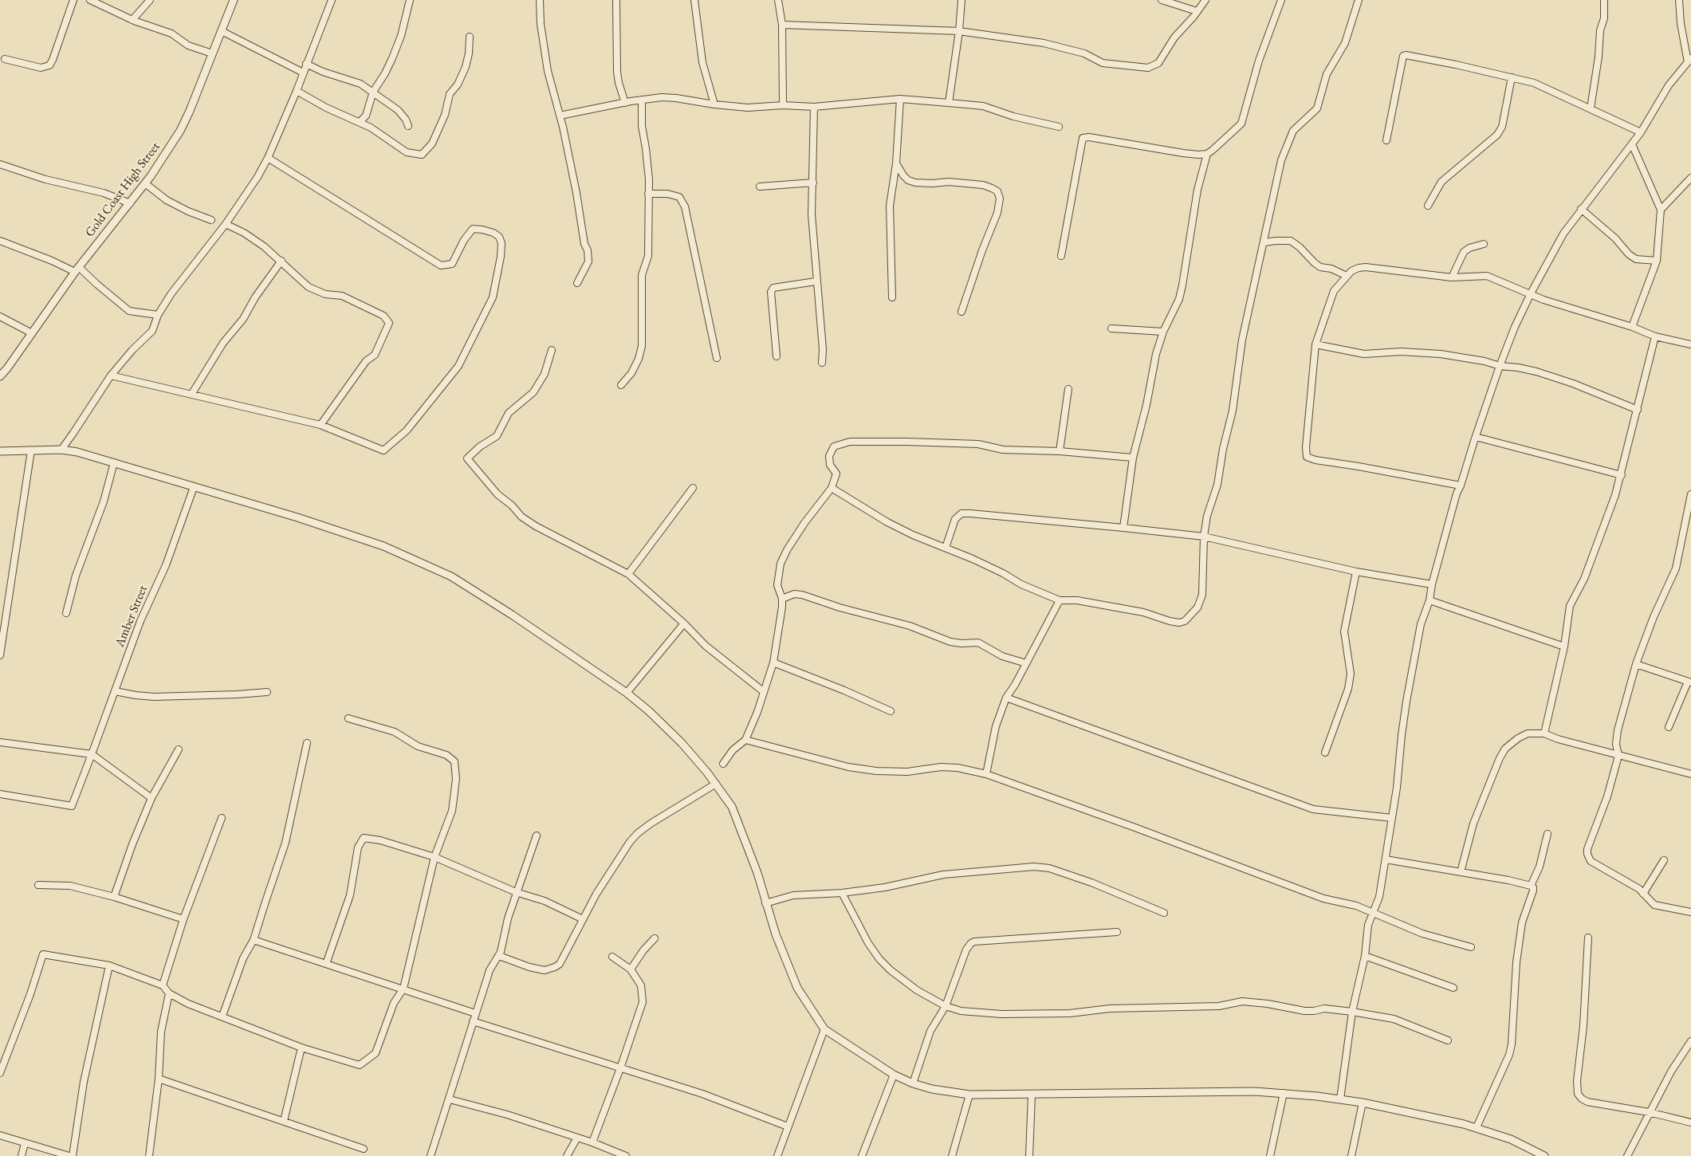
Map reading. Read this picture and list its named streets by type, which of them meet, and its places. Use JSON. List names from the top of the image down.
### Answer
{
  "streets": {
    "street": ["Gold Coast High Street", "Amber Street"]
  }
}
